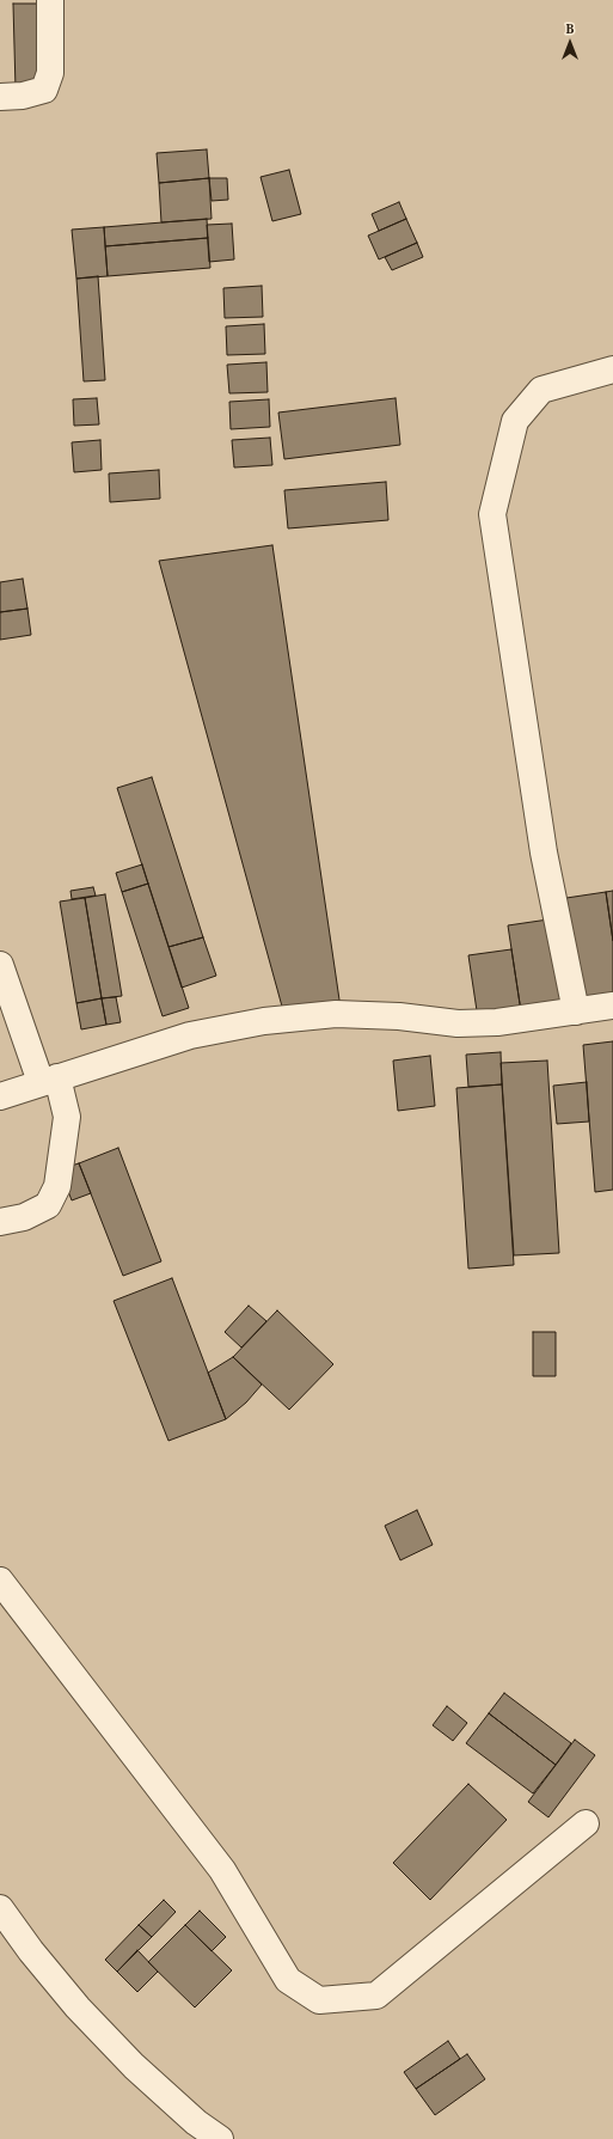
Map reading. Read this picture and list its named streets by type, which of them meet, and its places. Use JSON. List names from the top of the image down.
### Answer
{
  "north": "top"
}
